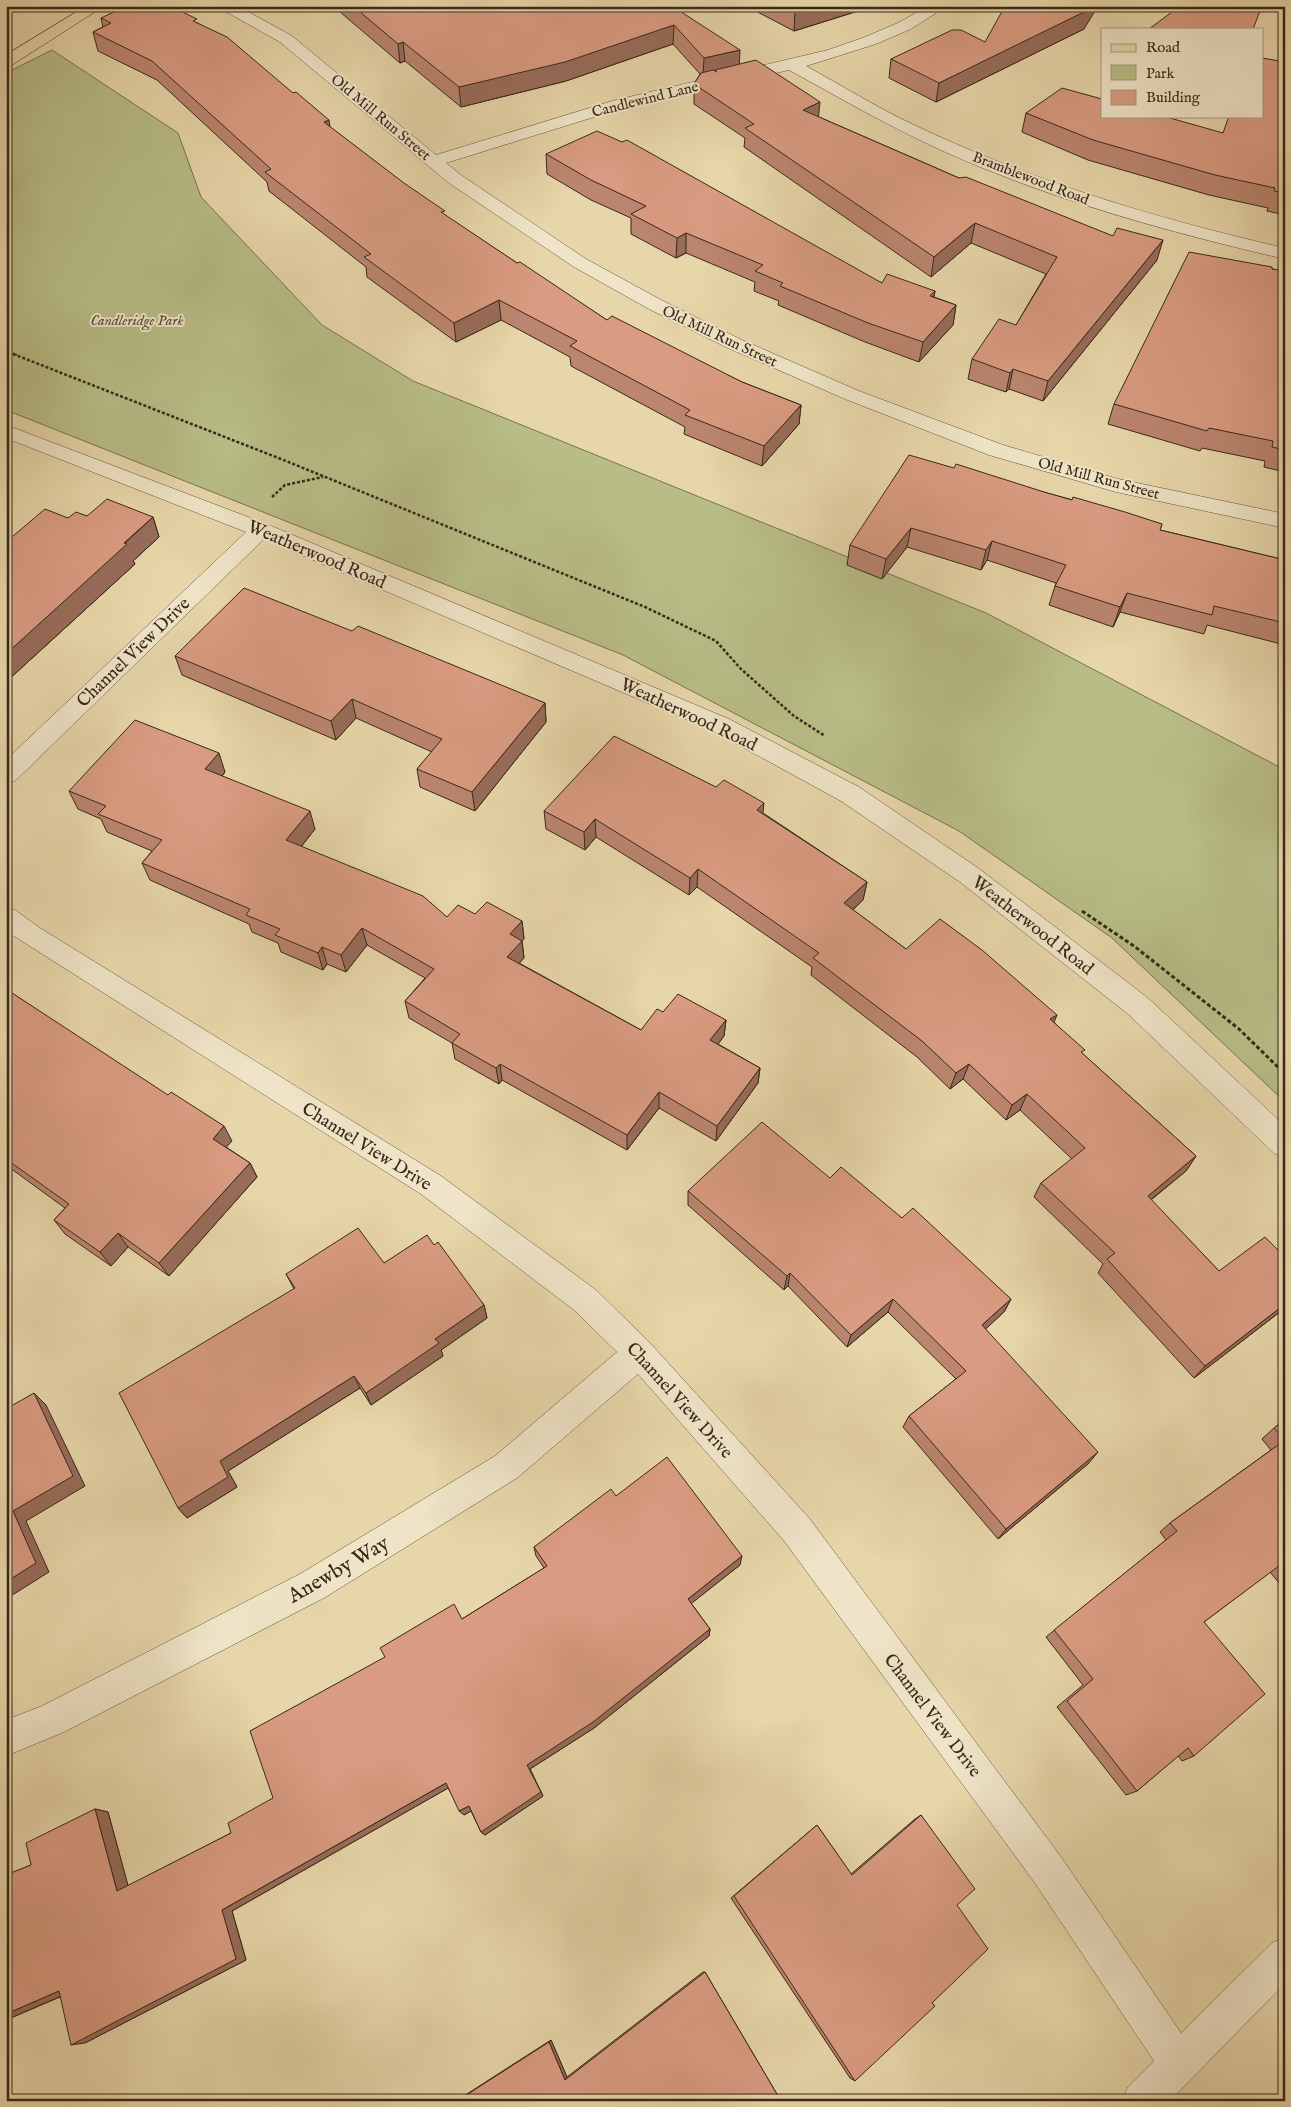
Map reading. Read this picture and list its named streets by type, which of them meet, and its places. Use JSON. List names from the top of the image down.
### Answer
{
  "streets": {
    "street": [
      "Candlewind Lane",
      "Old Mill Run Street",
      "Bramblewood Road",
      "Weatherwood Road",
      "Channel View Drive",
      "Anewby Way"
    ]
  },
  "crossings": [
    ["Candlewind Lane", "Old Mill Run Street"],
    ["Candlewind Lane", "Bramblewood Road"],
    ["Weatherwood Road", "Channel View Drive"],
    ["Channel View Drive", "Anewby Way"]
  ],
  "parks": ["Candleridge Park"],
  "legend": ["Road", "Park", "Building"]
}
